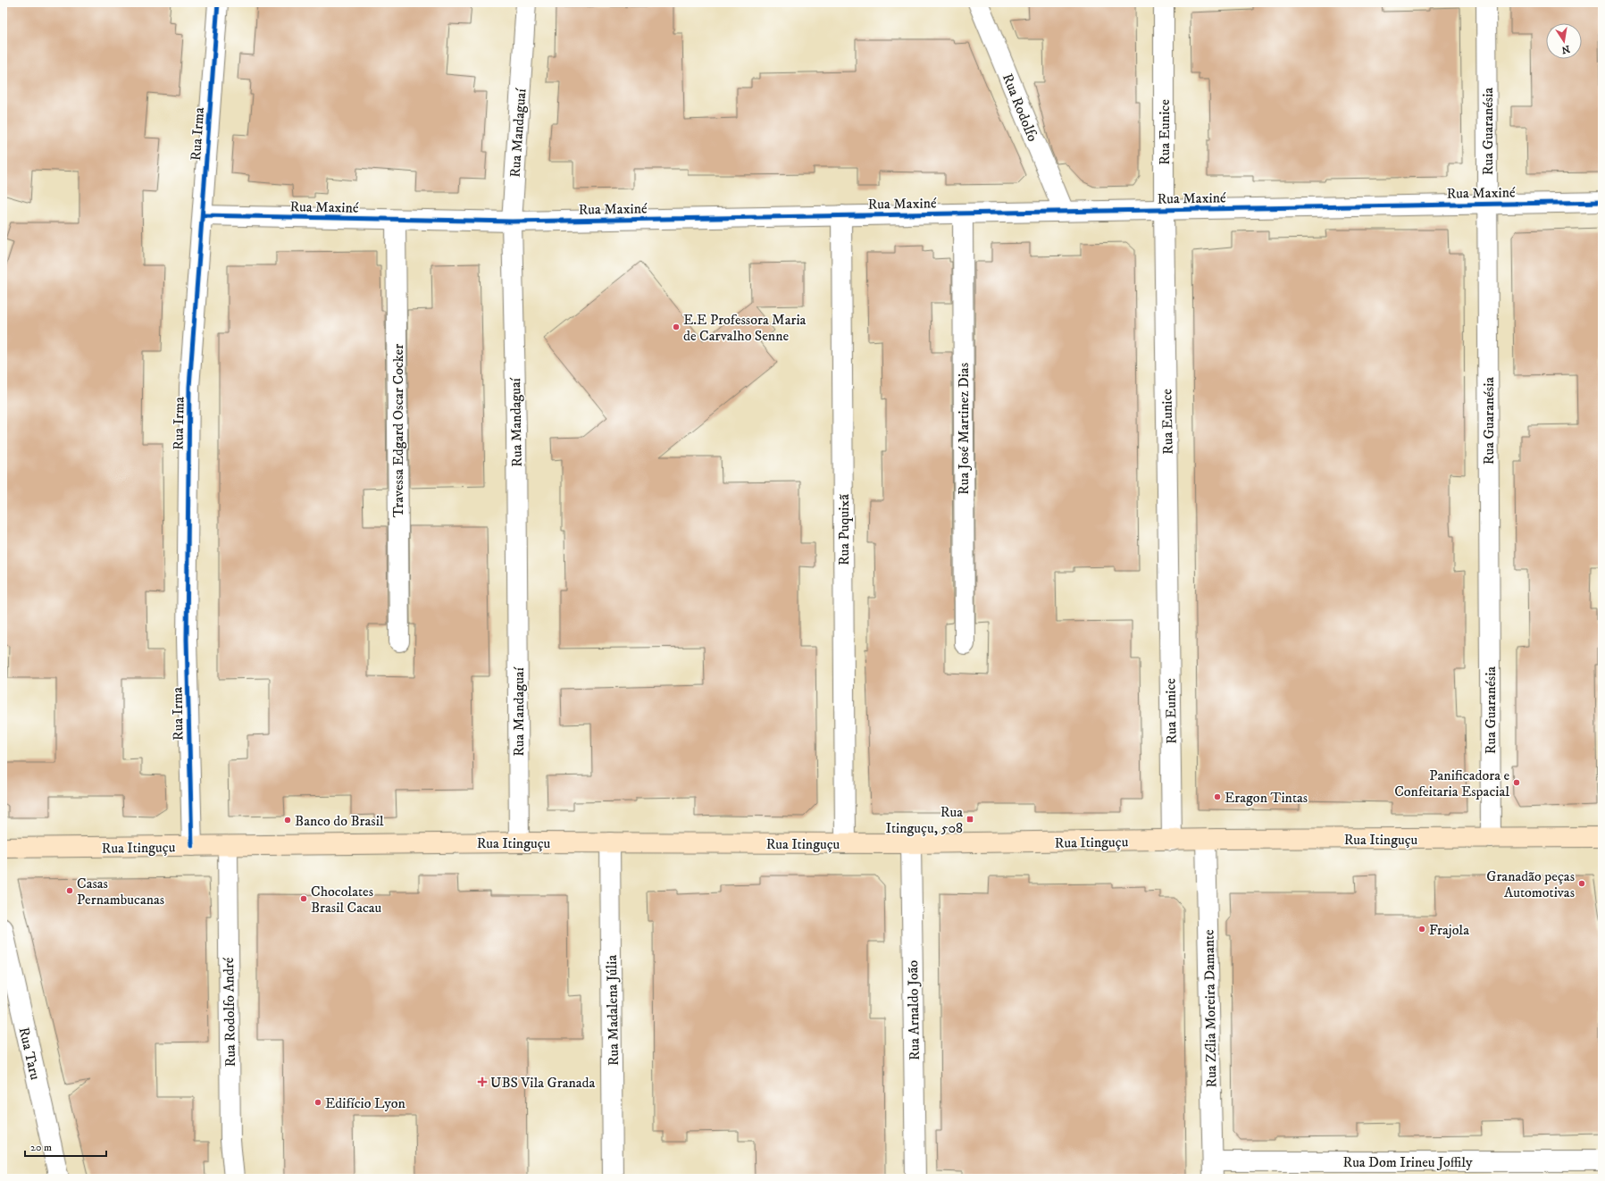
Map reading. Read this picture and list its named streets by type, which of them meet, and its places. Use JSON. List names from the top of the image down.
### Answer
{
  "streets": {
    "main road": ["Rua Itinguçu"],
    "street": [
      "Rua Rodolfo",
      "Rua Guaranésia",
      "Rua Eunice",
      "Rua Mandaguaí",
      "Rua Irma",
      "Rua Maxiné",
      "Rua José Martinez Dias",
      "Travessa Edgard Oscar Cocker",
      "Rua Puquixã",
      "Rua Zélia Moreira Damante",
      "Rua Madalena Júlia",
      "Rua Arnaldo João",
      "Rua Rodolfo André",
      "Rua Taru",
      "Rua Dom Irineu Joffily"
    ]
  },
  "crossings": [
    ["Rua Rodolfo", "Rua Maxiné"],
    ["Rua Guaranésia", "Rua Maxiné"],
    ["Rua Guaranésia", "Rua Itinguçu"],
    ["Rua Eunice", "Rua Maxiné"],
    ["Rua Eunice", "Rua Itinguçu"],
    ["Rua Mandaguaí", "Rua Maxiné"],
    ["Rua Mandaguaí", "Rua Itinguçu"],
    ["Rua Irma", "Rua Maxiné"],
    ["Rua Irma", "Rua Itinguçu"],
    ["Rua Maxiné", "Rua José Martinez Dias"],
    ["Rua Maxiné", "Travessa Edgard Oscar Cocker"],
    ["Rua Maxiné", "Rua Puquixã"],
    ["Rua Puquixã", "Rua Itinguçu"],
    ["Rua Itinguçu", "Rua Zélia Moreira Damante"],
    ["Rua Itinguçu", "Rua Madalena Júlia"],
    ["Rua Itinguçu", "Rua Arnaldo João"],
    ["Rua Itinguçu", "Rua Rodolfo André"],
    ["Rua Zélia Moreira Damante", "Rua Dom Irineu Joffily"]
  ],
  "places": {
    "other": [
      "E.E Professora Maria de Carvalho Senne",
      "Panificadora e Confeitaria Espacial",
      "Eragon Tintas",
      "Banco do Brasil",
      "Granadão peças Automotivas",
      "Casas Pernambucanas",
      "Chocolates Brasil Cacau",
      "Frajola",
      "Edifício Lyon"
    ],
    "transit": ["Rua Itinguçu, 508"],
    "health": ["UBS Vila Granada"]
  },
  "scale_bar": "20 m",
  "north": "bottom"
}
